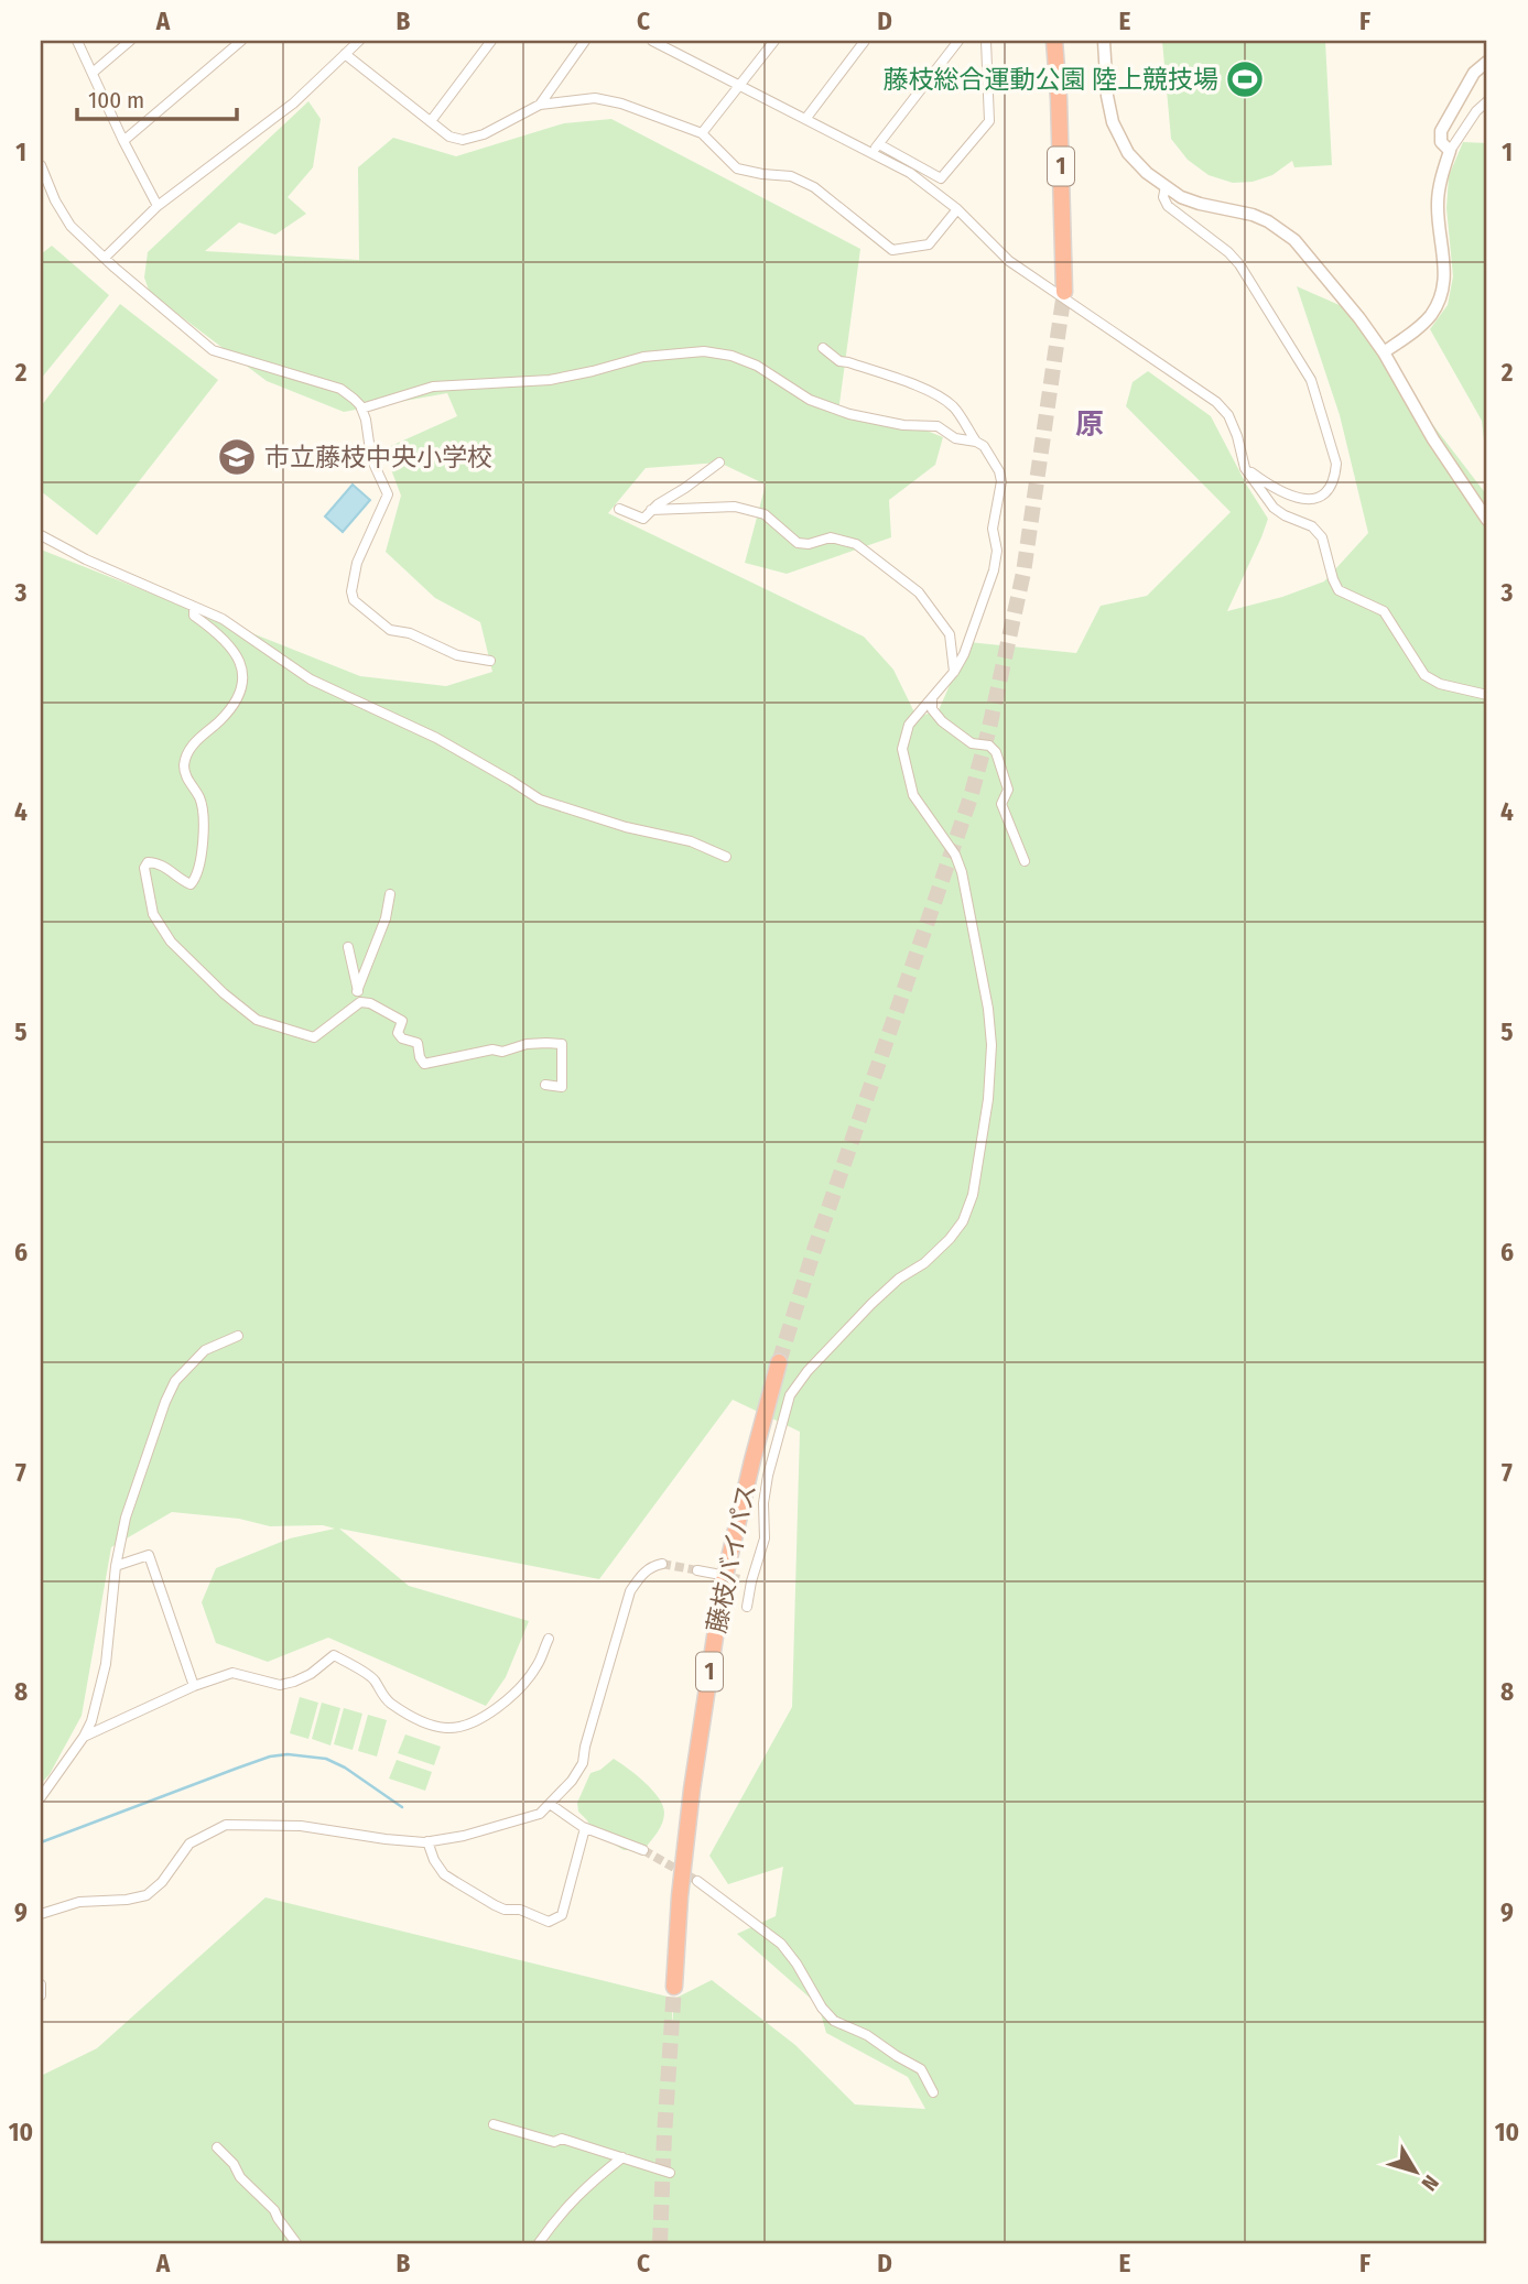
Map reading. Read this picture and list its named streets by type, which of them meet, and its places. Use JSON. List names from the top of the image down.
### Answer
{
  "streets": {
    "highway": ["1", "藤枝バイパス"]
  },
  "districts": ["原"],
  "places": {
    "sports": ["藤枝総合運動公園 陸上競技場"],
    "school or university": ["市立藤枝中央小学校"]
  },
  "scale_bar": "100 m",
  "north": "bottom right",
  "grid": {
    "columns": [
      "A",
      "B",
      "C",
      "D",
      "E",
      "F"
    ],
    "rows": [
      "1",
      "2",
      "3",
      "4",
      "5",
      "6",
      "7",
      "8",
      "9",
      "10"
    ]
  }
}
